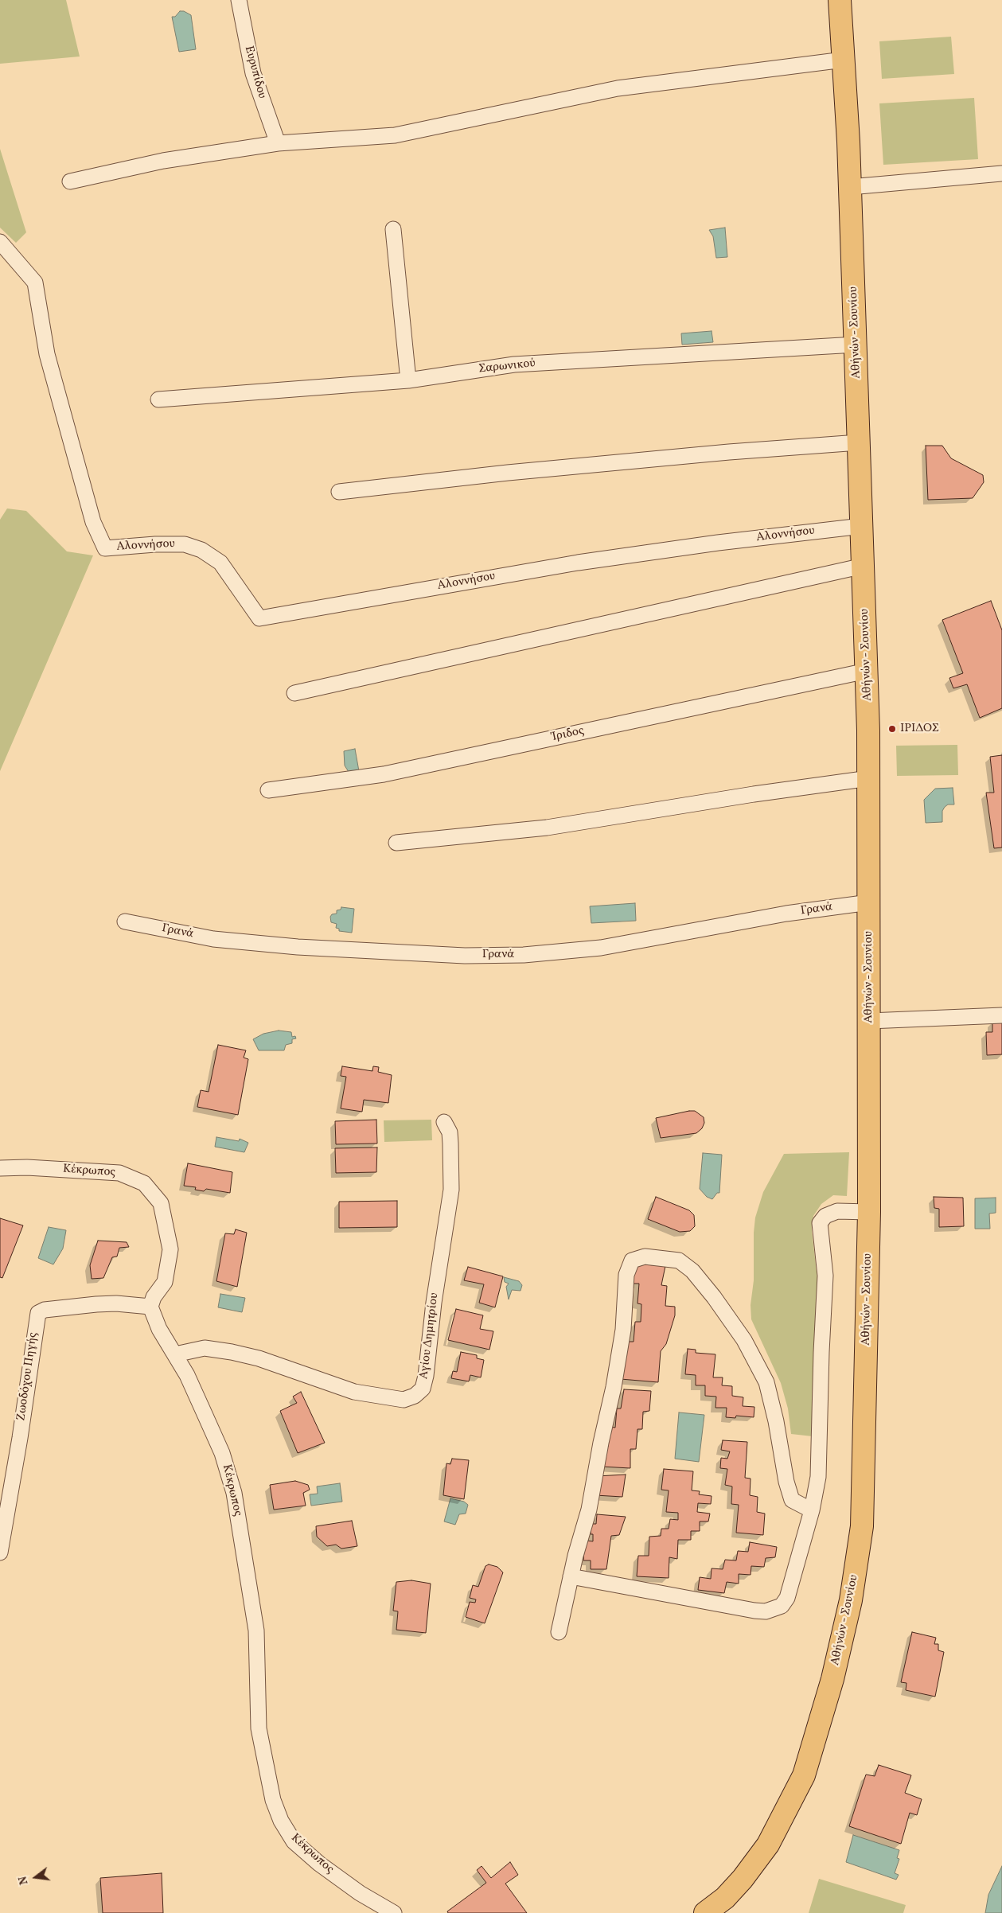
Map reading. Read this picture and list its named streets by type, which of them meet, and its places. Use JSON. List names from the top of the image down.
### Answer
{
  "streets": {
    "main road": ["Αθήνών - Σουνίου"],
    "street": [
      "Ευρυπίδου",
      "Σαρωνικού",
      "Αλοννήσου",
      "Ίριδος",
      "Γρανά",
      "Κέκρωπος",
      "Αγίου Δημητρίου",
      "Ζωοδόχου Πηγής"
    ]
  },
  "crossings": [
    ["Αθήνών - Σουνίου", "Σαρωνικού"],
    ["Αθήνών - Σουνίου", "Αλοννήσου"],
    ["Αθήνών - Σουνίου", "Ίριδος"],
    ["Αθήνών - Σουνίου", "Γρανά"],
    ["Κέκρωπος", "Αγίου Δημητρίου"],
    ["Κέκρωπος", "Ζωοδόχου Πηγής"]
  ],
  "places": ["ΙΡΙΔΟΣ"],
  "north": "left"
}
